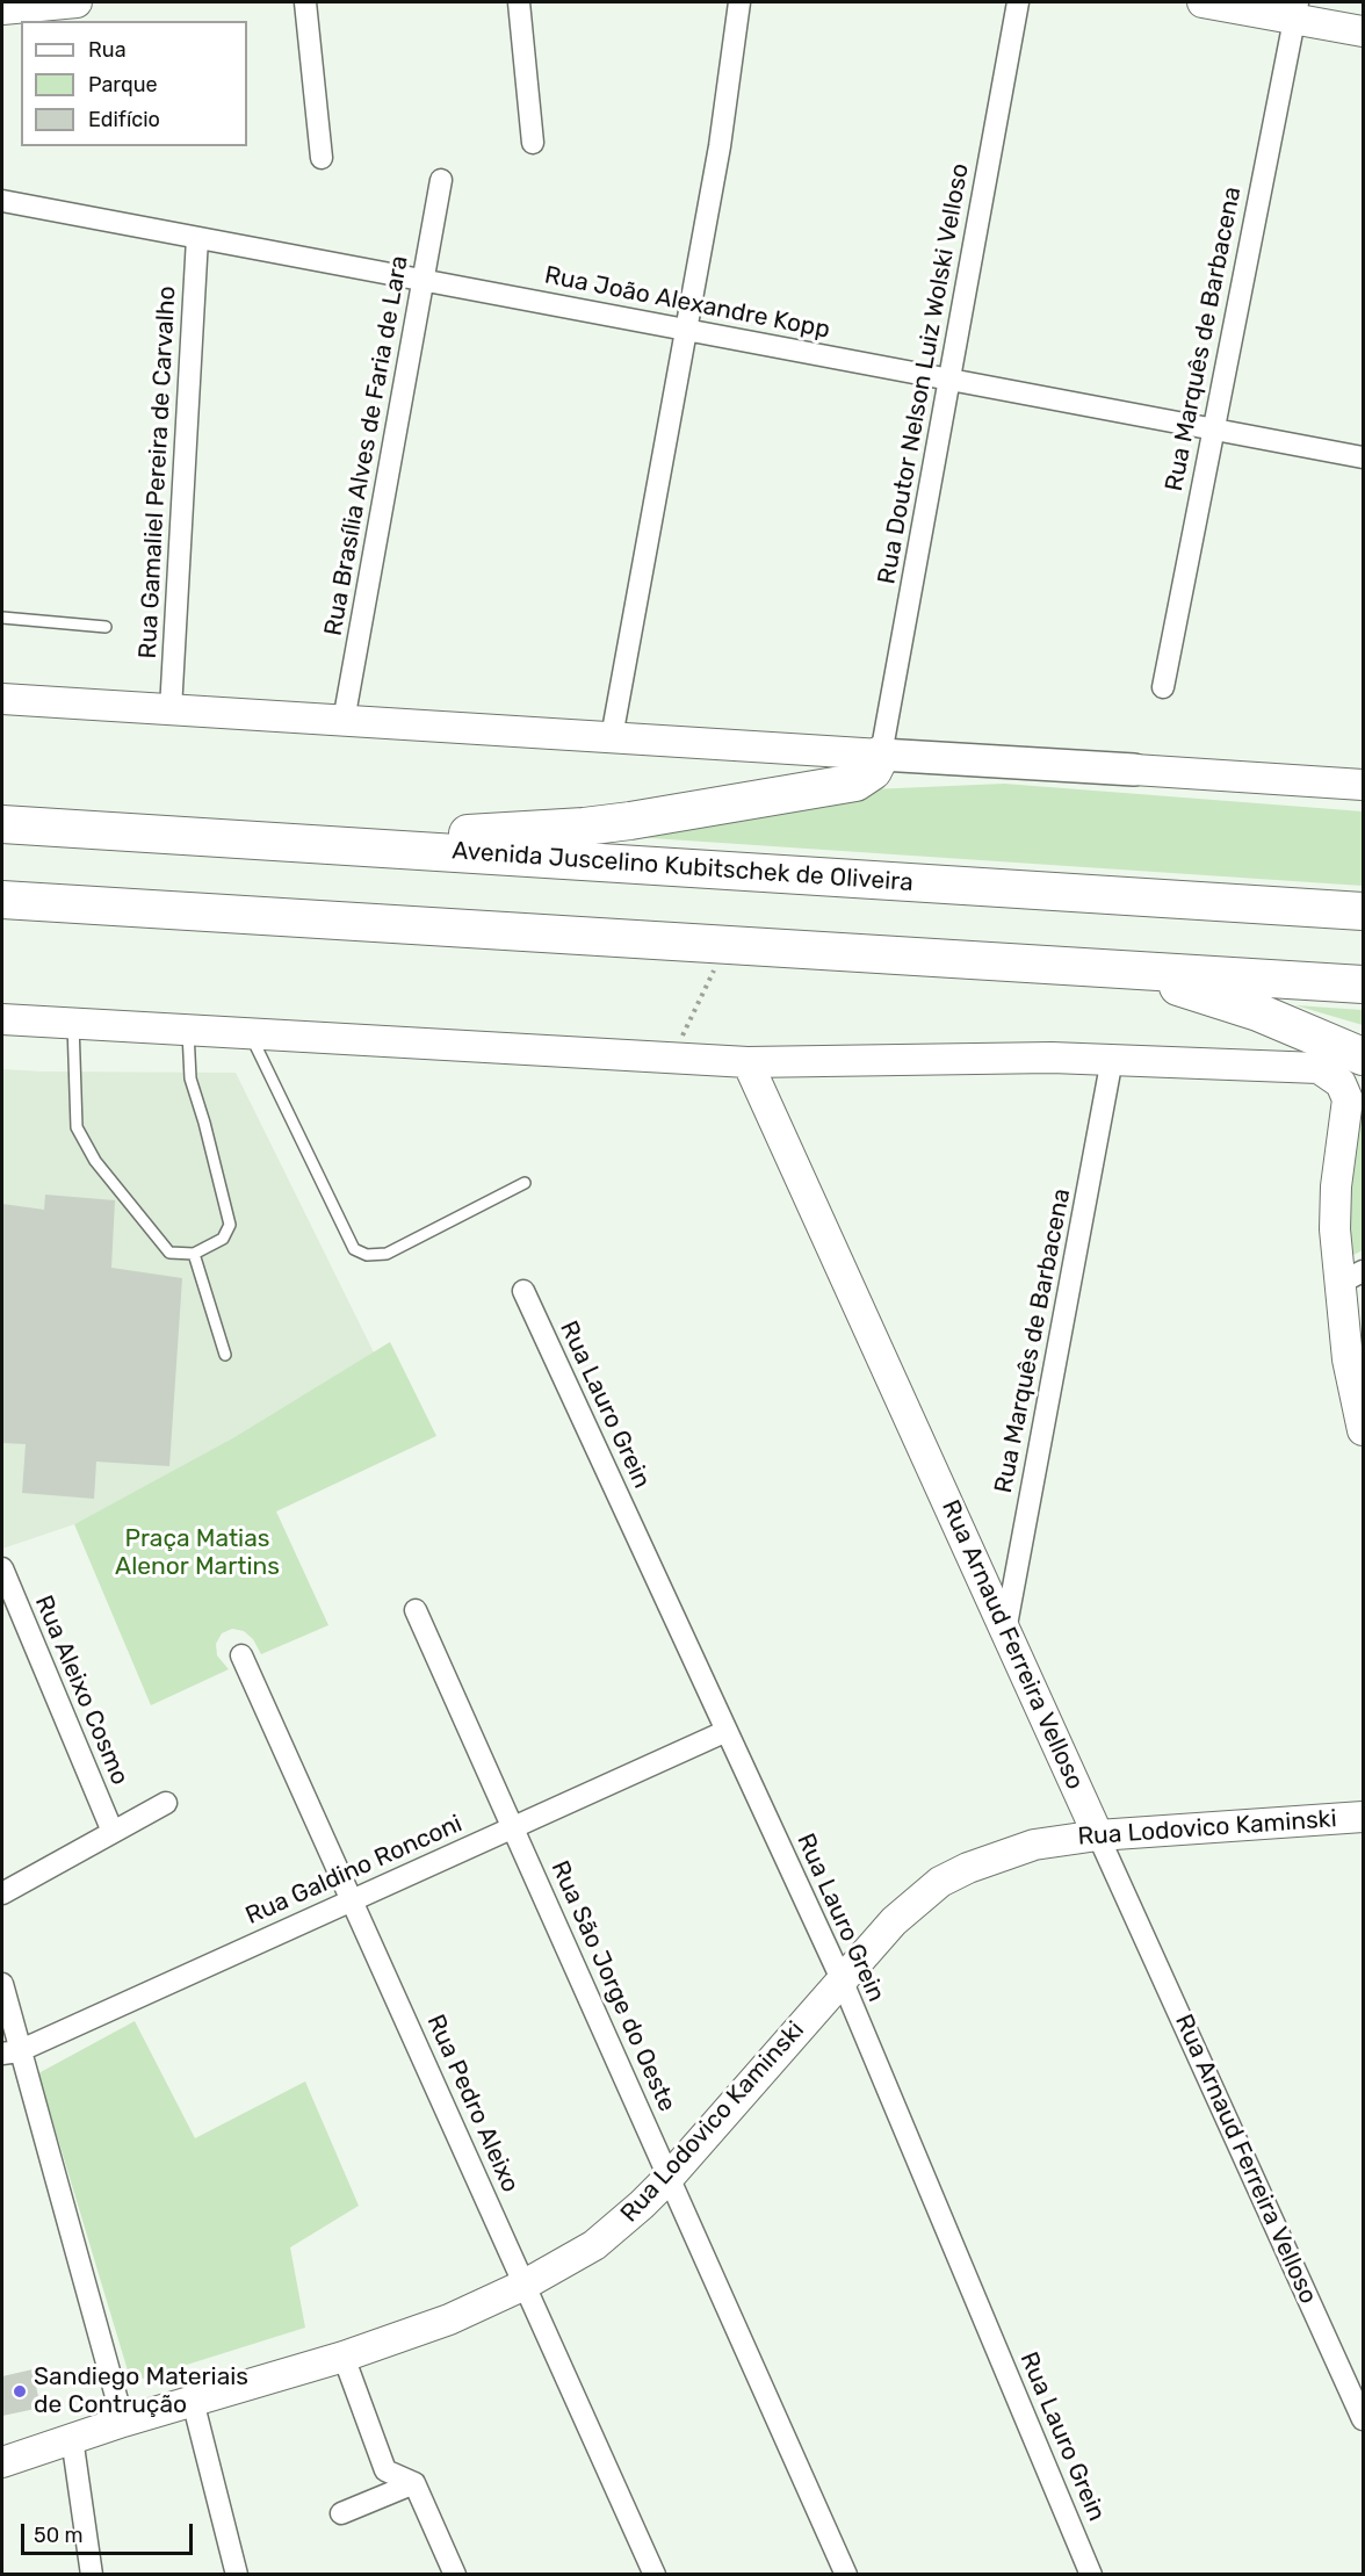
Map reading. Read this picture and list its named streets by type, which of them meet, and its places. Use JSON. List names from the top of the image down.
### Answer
{
  "streets": {
    "highway": ["Avenida Juscelino Kubitschek de Oliveira"],
    "street": [
      "Rua João Alexandre Kopp",
      "Rua Marquês de Barbacena",
      "Rua Doutor Nelson Luiz Wolski Velloso",
      "Rua Brasília Alves de Faria de Lara",
      "Rua Gamaliel Pereira de Carvalho",
      "Rua Lauro Grein",
      "Rua Arnaud Ferreira Velloso",
      "Rua Aleixo Cosmo",
      "Rua Lodovico Kaminski",
      "Rua Galdino Ronconi",
      "Rua São Jorge do Oeste",
      "Rua Pedro Aleixo"
    ]
  },
  "crossings": [
    ["Rua João Alexandre Kopp", "Rua Marquês de Barbacena"],
    ["Rua João Alexandre Kopp", "Rua Doutor Nelson Luiz Wolski Velloso"],
    ["Rua João Alexandre Kopp", "Rua Brasília Alves de Faria de Lara"],
    ["Rua João Alexandre Kopp", "Rua Gamaliel Pereira de Carvalho"],
    ["Rua Marquês de Barbacena", "Rua Arnaud Ferreira Velloso"],
    ["Rua Lauro Grein", "Rua Lodovico Kaminski"],
    ["Rua Lauro Grein", "Rua Galdino Ronconi"],
    ["Rua Arnaud Ferreira Velloso", "Rua Lodovico Kaminski"],
    ["Rua Lodovico Kaminski", "Rua São Jorge do Oeste"],
    ["Rua Lodovico Kaminski", "Rua Pedro Aleixo"],
    ["Rua Galdino Ronconi", "Rua São Jorge do Oeste"],
    ["Rua Galdino Ronconi", "Rua Pedro Aleixo"]
  ],
  "parks": ["Praça Matias Alenor Martins"],
  "places": ["Sandiego Materiais de Contrução"],
  "legend": ["Rua", "Parque", "Edifício"],
  "scale_bar": "50 m"
}
